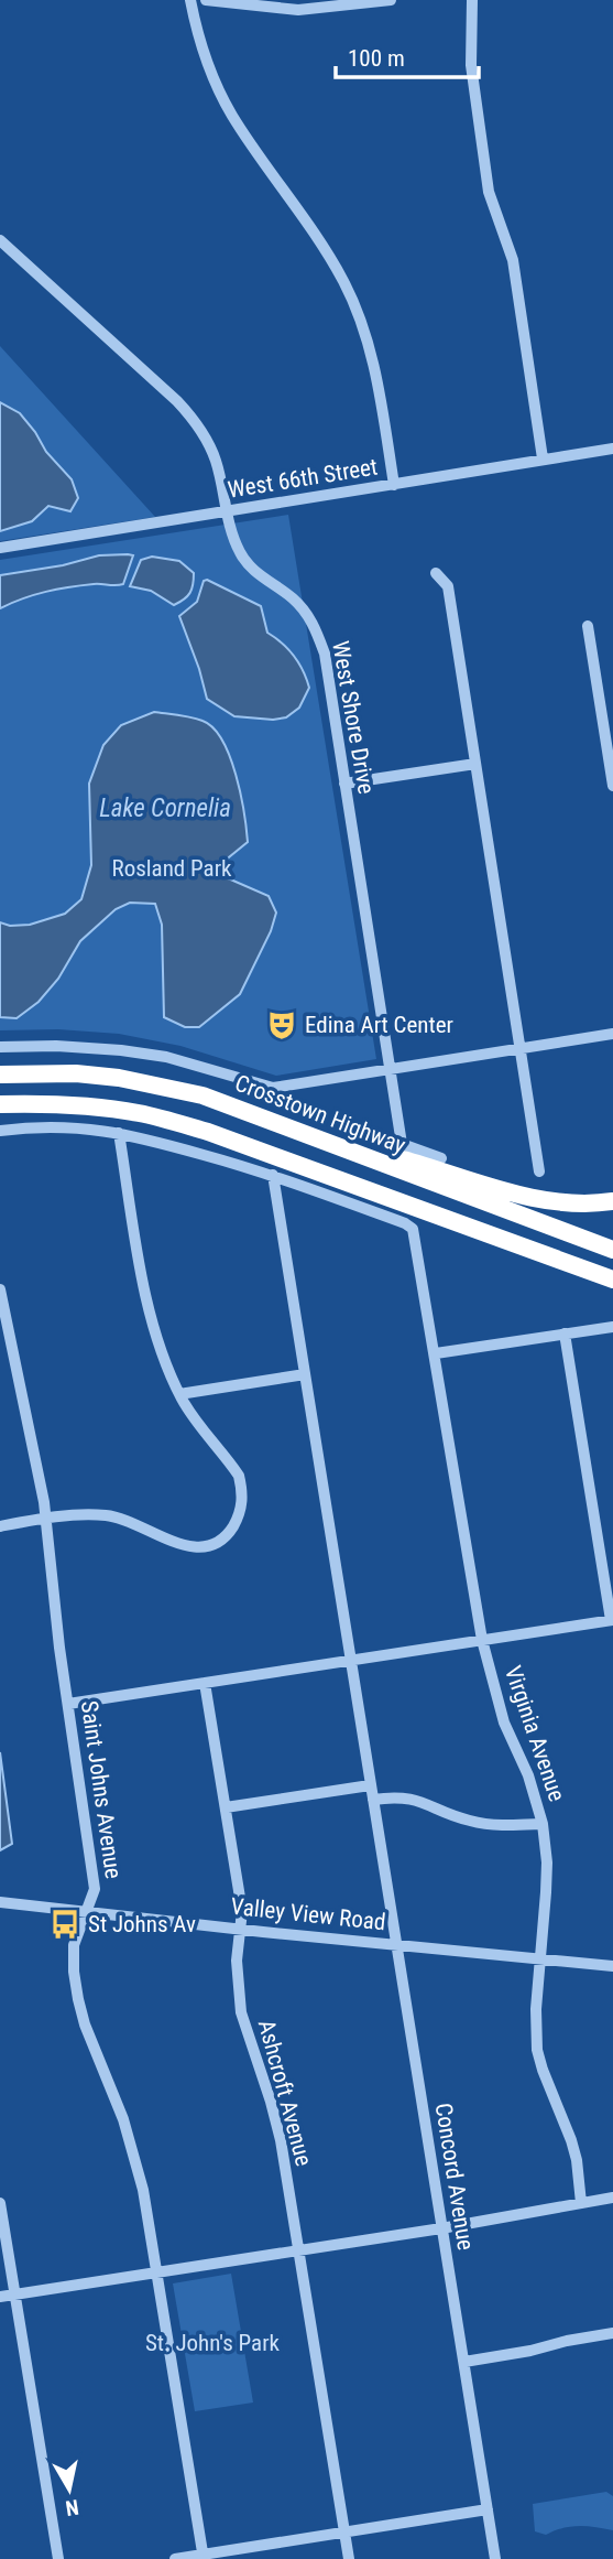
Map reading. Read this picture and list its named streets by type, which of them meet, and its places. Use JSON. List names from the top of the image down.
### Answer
{
  "streets": {
    "highway": ["Crosstown Highway"],
    "street": [
      "West 66th Street",
      "West Shore Drive",
      "Virginia Avenue",
      "Saint Johns Avenue",
      "Valley View Road",
      "Ashcroft Avenue",
      "Concord Avenue"
    ]
  },
  "crossings": [
    ["West 66th Street", "West Shore Drive"],
    ["Virginia Avenue", "Valley View Road"],
    ["Saint Johns Avenue", "Valley View Road"],
    ["Valley View Road", "Ashcroft Avenue"],
    ["Valley View Road", "Concord Avenue"]
  ],
  "water": ["Lake Cornelia"],
  "parks": ["Rosland Park", "St. John's Park"],
  "places": {
    "theatre": ["Edina Art Center"],
    "bus stop": ["St Johns Av"]
  },
  "scale_bar": "100 m",
  "north": "bottom"
}
